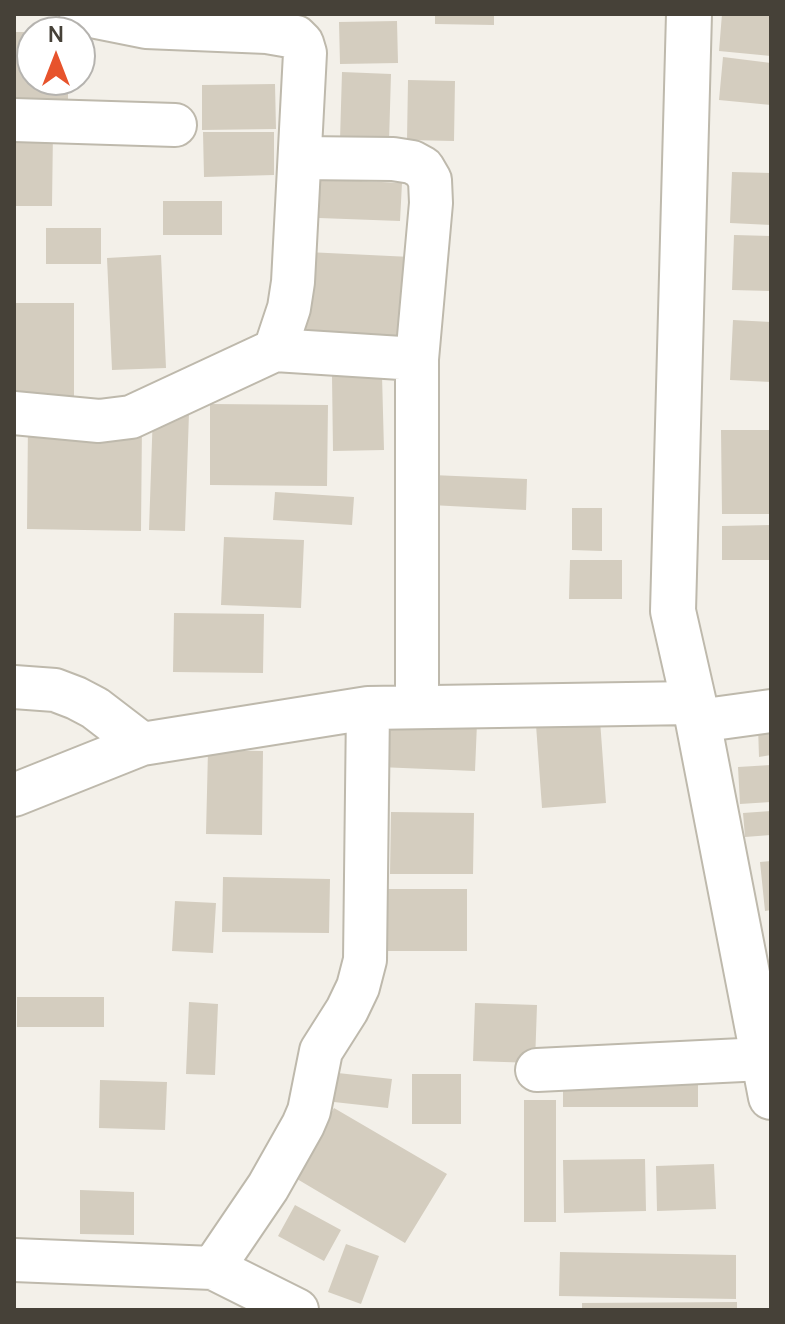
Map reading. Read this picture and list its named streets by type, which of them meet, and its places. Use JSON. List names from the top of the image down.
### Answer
{
  "north": "top"
}
